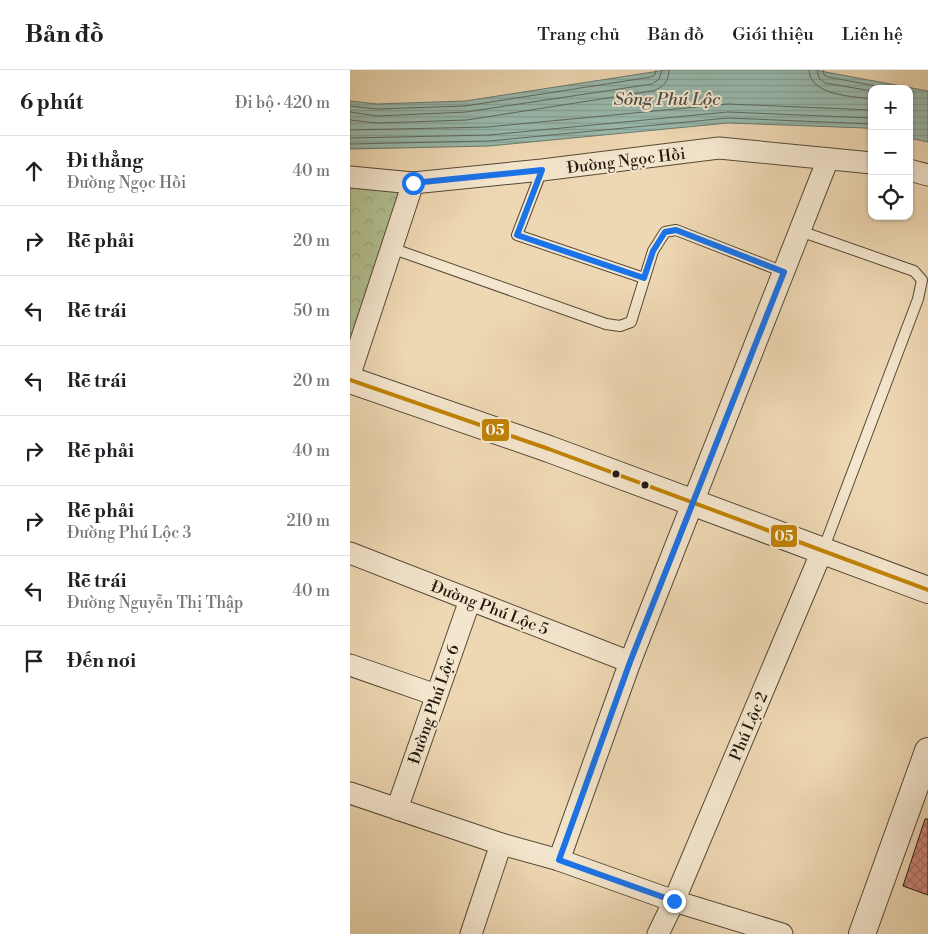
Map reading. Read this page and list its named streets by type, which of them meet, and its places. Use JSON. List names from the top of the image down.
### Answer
{
  "streets": {
    "street": [
      "Đường Ngọc Hồi",
      "Đường Phú Lộc 5",
      "Đường Phú Lộc 6",
      "Phú Lộc 2"
    ]
  },
  "crossings": [
    ["Đường Phú Lộc 5", "Đường Phú Lộc 6"]
  ],
  "water": ["Sông Phú Lộc"],
  "lines": ["transit line 05"],
  "page": {
    "header": "Bản đồ",
    "nav": [
      "Trang chủ",
      "Bản đồ",
      "Giới thiệu",
      "Liên hệ"
    ],
    "heading": ["6 phút", "Đi bộ · 420 m"],
    "map_buttons": ["+", "−"],
    "list": [
      ["Đi thẳng", "Đường Ngọc Hồi", "40 m"],
      ["Rẽ phải", "20 m"],
      ["Rẽ trái", "50 m"],
      ["Rẽ trái", "20 m"],
      ["Rẽ phải", "40 m"],
      ["Rẽ phải", "Đường Phú Lộc 3", "210 m"],
      ["Rẽ trái", "Đường Nguyễn Thị Thập", "40 m"],
      "Đến nơi"
    ]
  }
}
